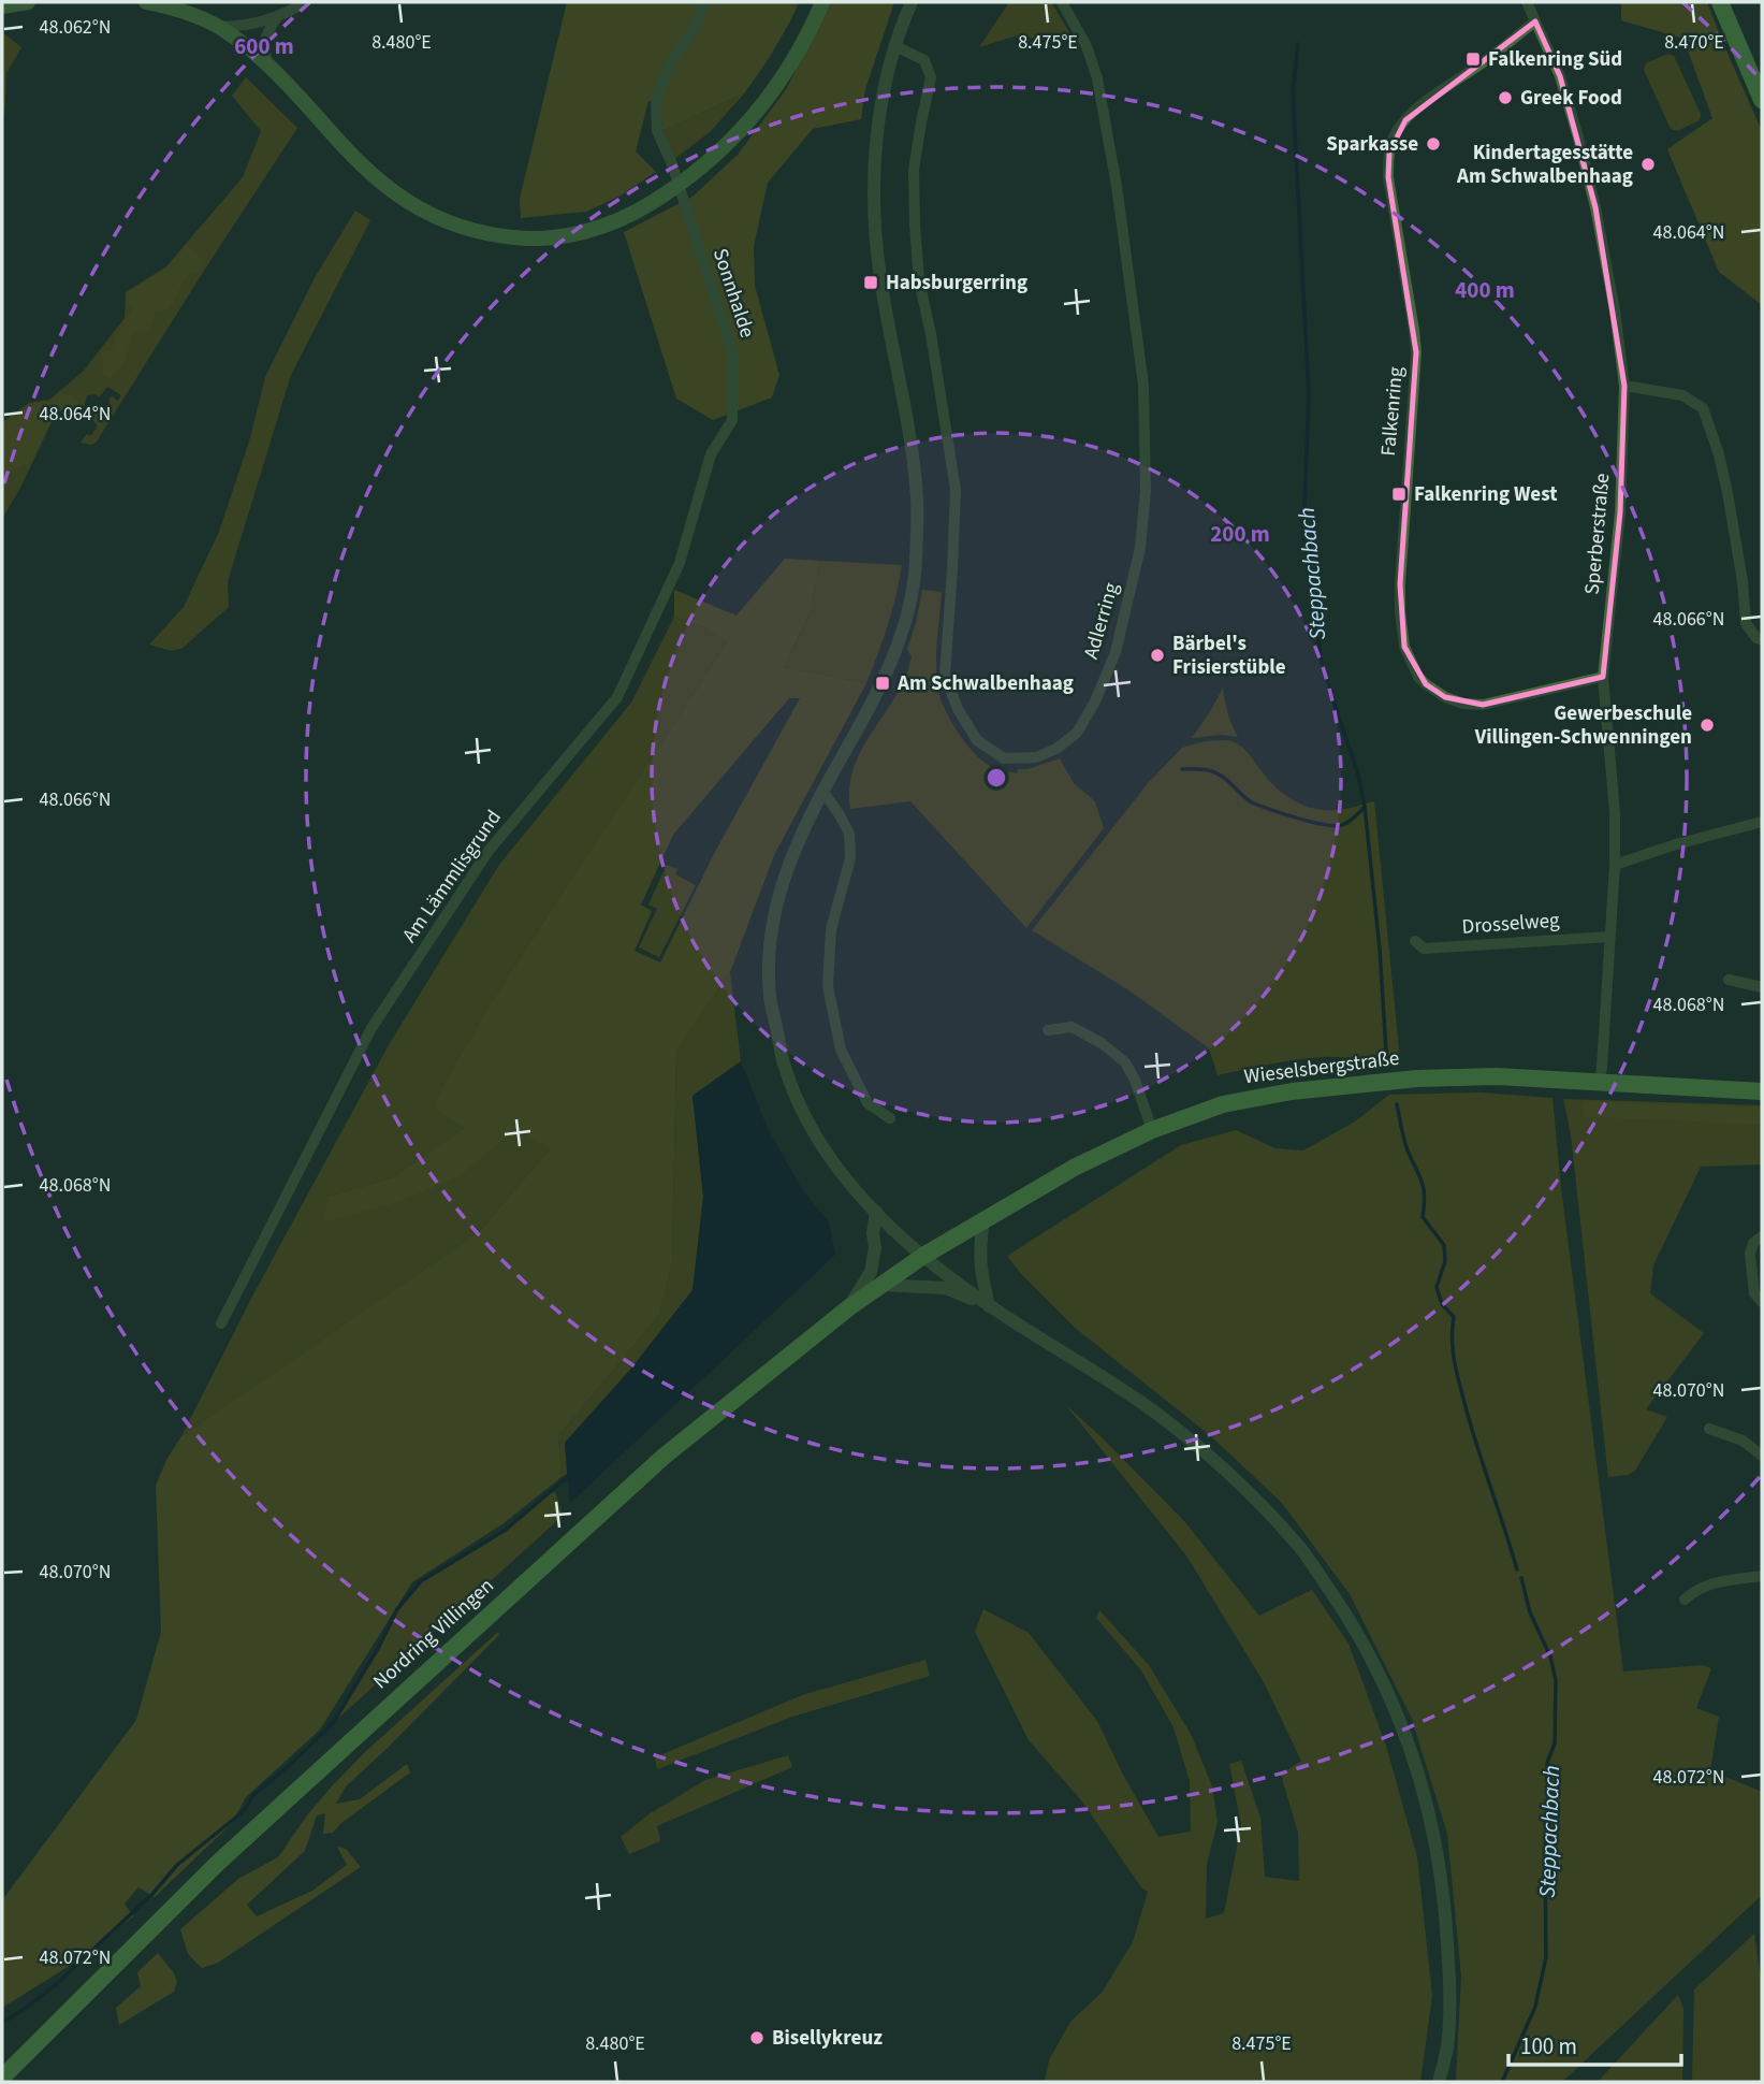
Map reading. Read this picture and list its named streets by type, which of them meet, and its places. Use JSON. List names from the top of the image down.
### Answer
{
  "streets": {
    "main road": ["Wieselsbergstraße", "Nordring Villingen"],
    "street": [
      "Sonnhalde",
      "Falkenring",
      "Sperberstraße",
      "Adlerring",
      "Am Lämmlisgrund",
      "Drosselweg"
    ]
  },
  "crossings": [
    ["Sonnhalde", "Am Lämmlisgrund"],
    ["Falkenring", "Sperberstraße"],
    ["Sperberstraße", "Drosselweg"],
    ["Sperberstraße", "Wieselsbergstraße"],
    ["Wieselsbergstraße", "Nordring Villingen"]
  ],
  "water": ["Steppachbach"],
  "places": {
    "transit": [
      "Falkenring Süd",
      "Habsburgerring",
      "Falkenring West",
      "Am Schwalbenhaag"
    ],
    "other": [
      "Greek Food",
      "Sparkasse",
      "Kindertagesstätte Am Schwalbenhaag",
      "Bärbel's Frisierstüble",
      "Gewerbeschule Villingen-Schwenningen",
      "Bisellykreuz"
    ]
  },
  "scale_bar": "100 m",
  "coordinates": [
    "48.062°N",
    "8.480°E",
    "8.475°E",
    "8.470°E",
    "48.064°N",
    "48.066°N",
    "48.068°N",
    "48.070°N",
    "48.072°N"
  ],
  "rings": ["600 m", "400 m", "200 m"]
}
